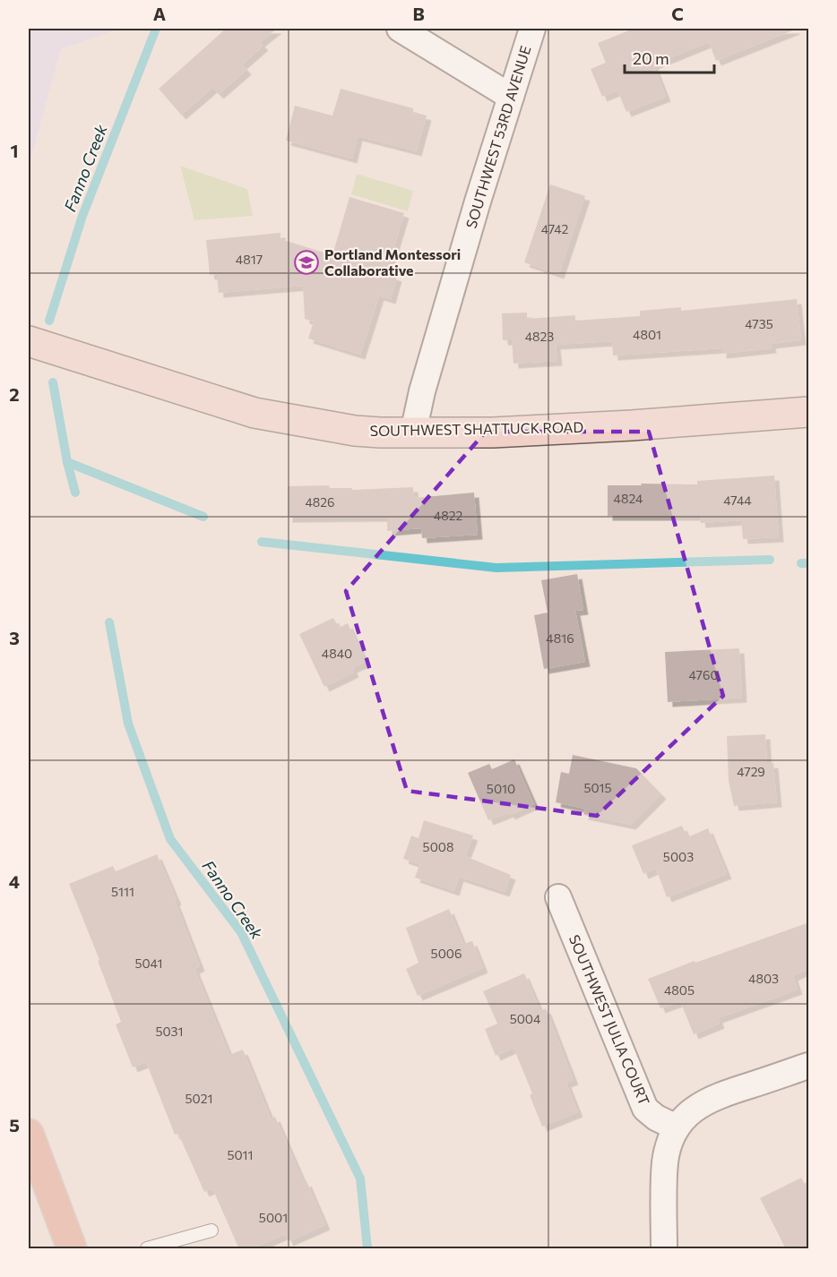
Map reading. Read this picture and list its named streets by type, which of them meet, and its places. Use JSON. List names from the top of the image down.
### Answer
{
  "streets": {
    "street": ["SOUTHWEST 53RD AVENUE", "SOUTHWEST SHATTUCK ROAD", "SOUTHWEST JULIA COURT"]
  },
  "crossings": [
    ["SOUTHWEST 53RD AVENUE", "SOUTHWEST SHATTUCK ROAD"]
  ],
  "water": ["Fanno Creek"],
  "places": {
    "school or university": ["Portland Montessori Collaborative"]
  },
  "house_numbers": [
    "4742",
    "4817",
    "4735",
    "4801",
    "4823",
    "4824",
    "4744",
    "4826",
    "4822",
    "4816",
    "4840",
    "4760",
    "4729",
    "5015",
    "5010",
    "5008",
    "5003",
    "5111",
    "5006",
    "5041",
    "4803",
    "4805",
    "5004",
    "5031",
    "5021",
    "5011",
    "5001"
  ],
  "scale_bar": "20 m",
  "grid": {
    "columns": ["A", "B", "C"],
    "rows": [
      "1",
      "2",
      "3",
      "4",
      "5"
    ]
  }
}
